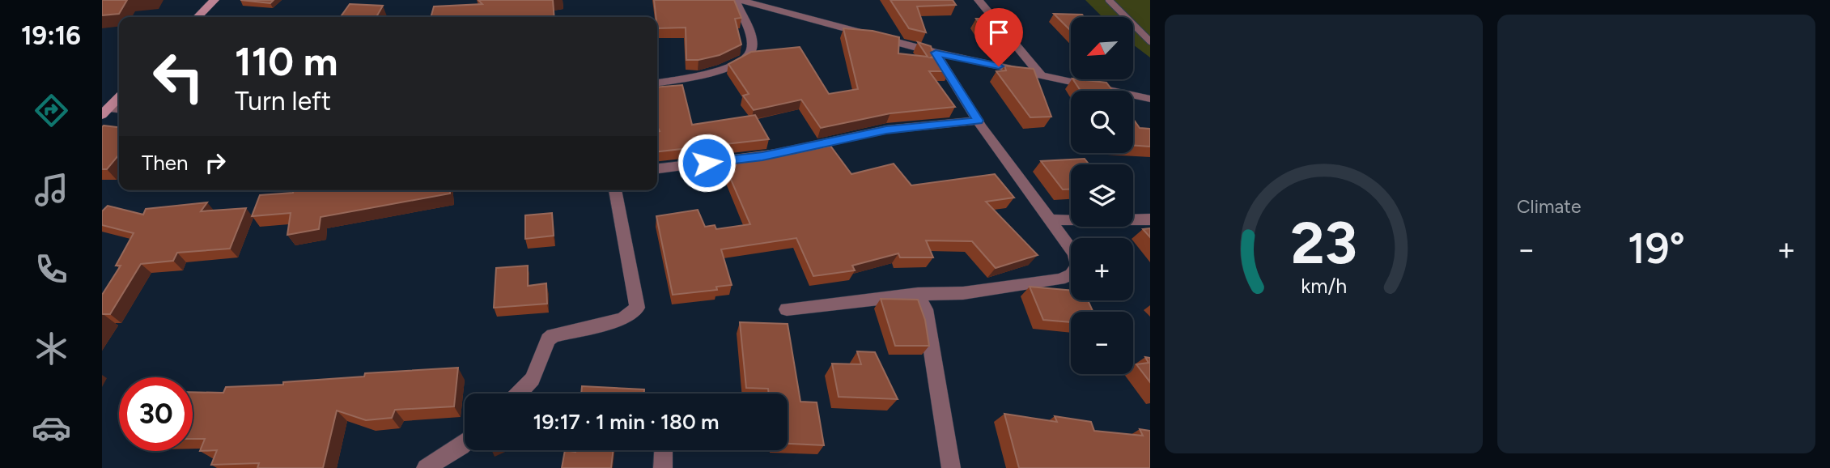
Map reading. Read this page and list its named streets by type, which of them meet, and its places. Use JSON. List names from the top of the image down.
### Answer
{
  "north": "bottom left",
  "page": {
    "tabs": "19:16",
    "tile": "Climate",
    "map_buttons": ["+", "−"],
    "turn": ["110 m", "Turn left"],
    "then": "Then",
    "heat": ["−", "19°", "+"],
    "limit": "30",
    "trip": "19:17 · 1 min · 180 m",
    "gauge": ["23", "km/h"]
  }
}
